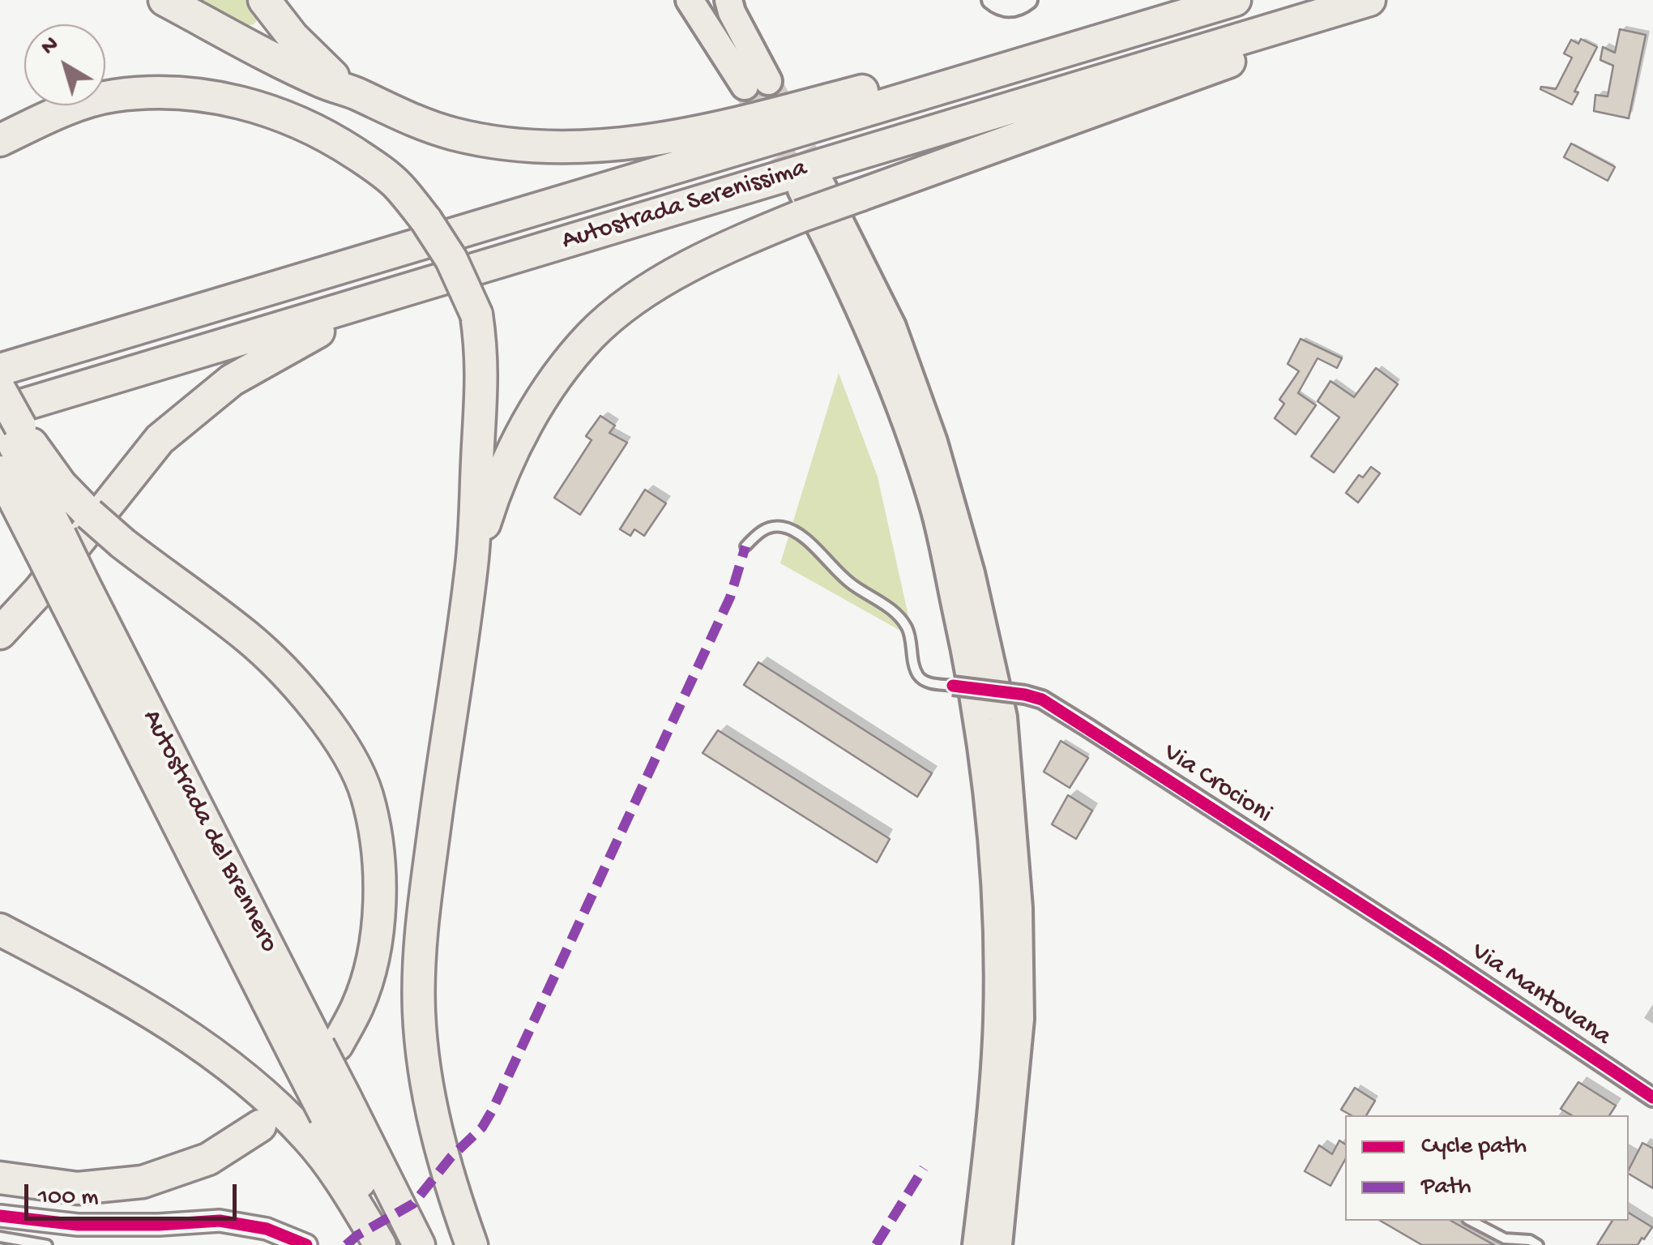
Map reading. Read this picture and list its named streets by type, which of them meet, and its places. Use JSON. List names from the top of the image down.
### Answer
{
  "streets": {
    "highway": ["Autostrada Serenissima", "Autostrada del Brennero"],
    "street": ["Via Crocioni", "Via Mantovana"]
  },
  "crossings": [
    ["Autostrada Serenissima", "Autostrada del Brennero"],
    ["Via Crocioni", "Via Mantovana"]
  ],
  "legend": ["Cycle path", "Path"],
  "scale_bar": "100 m",
  "north": "top left"
}
